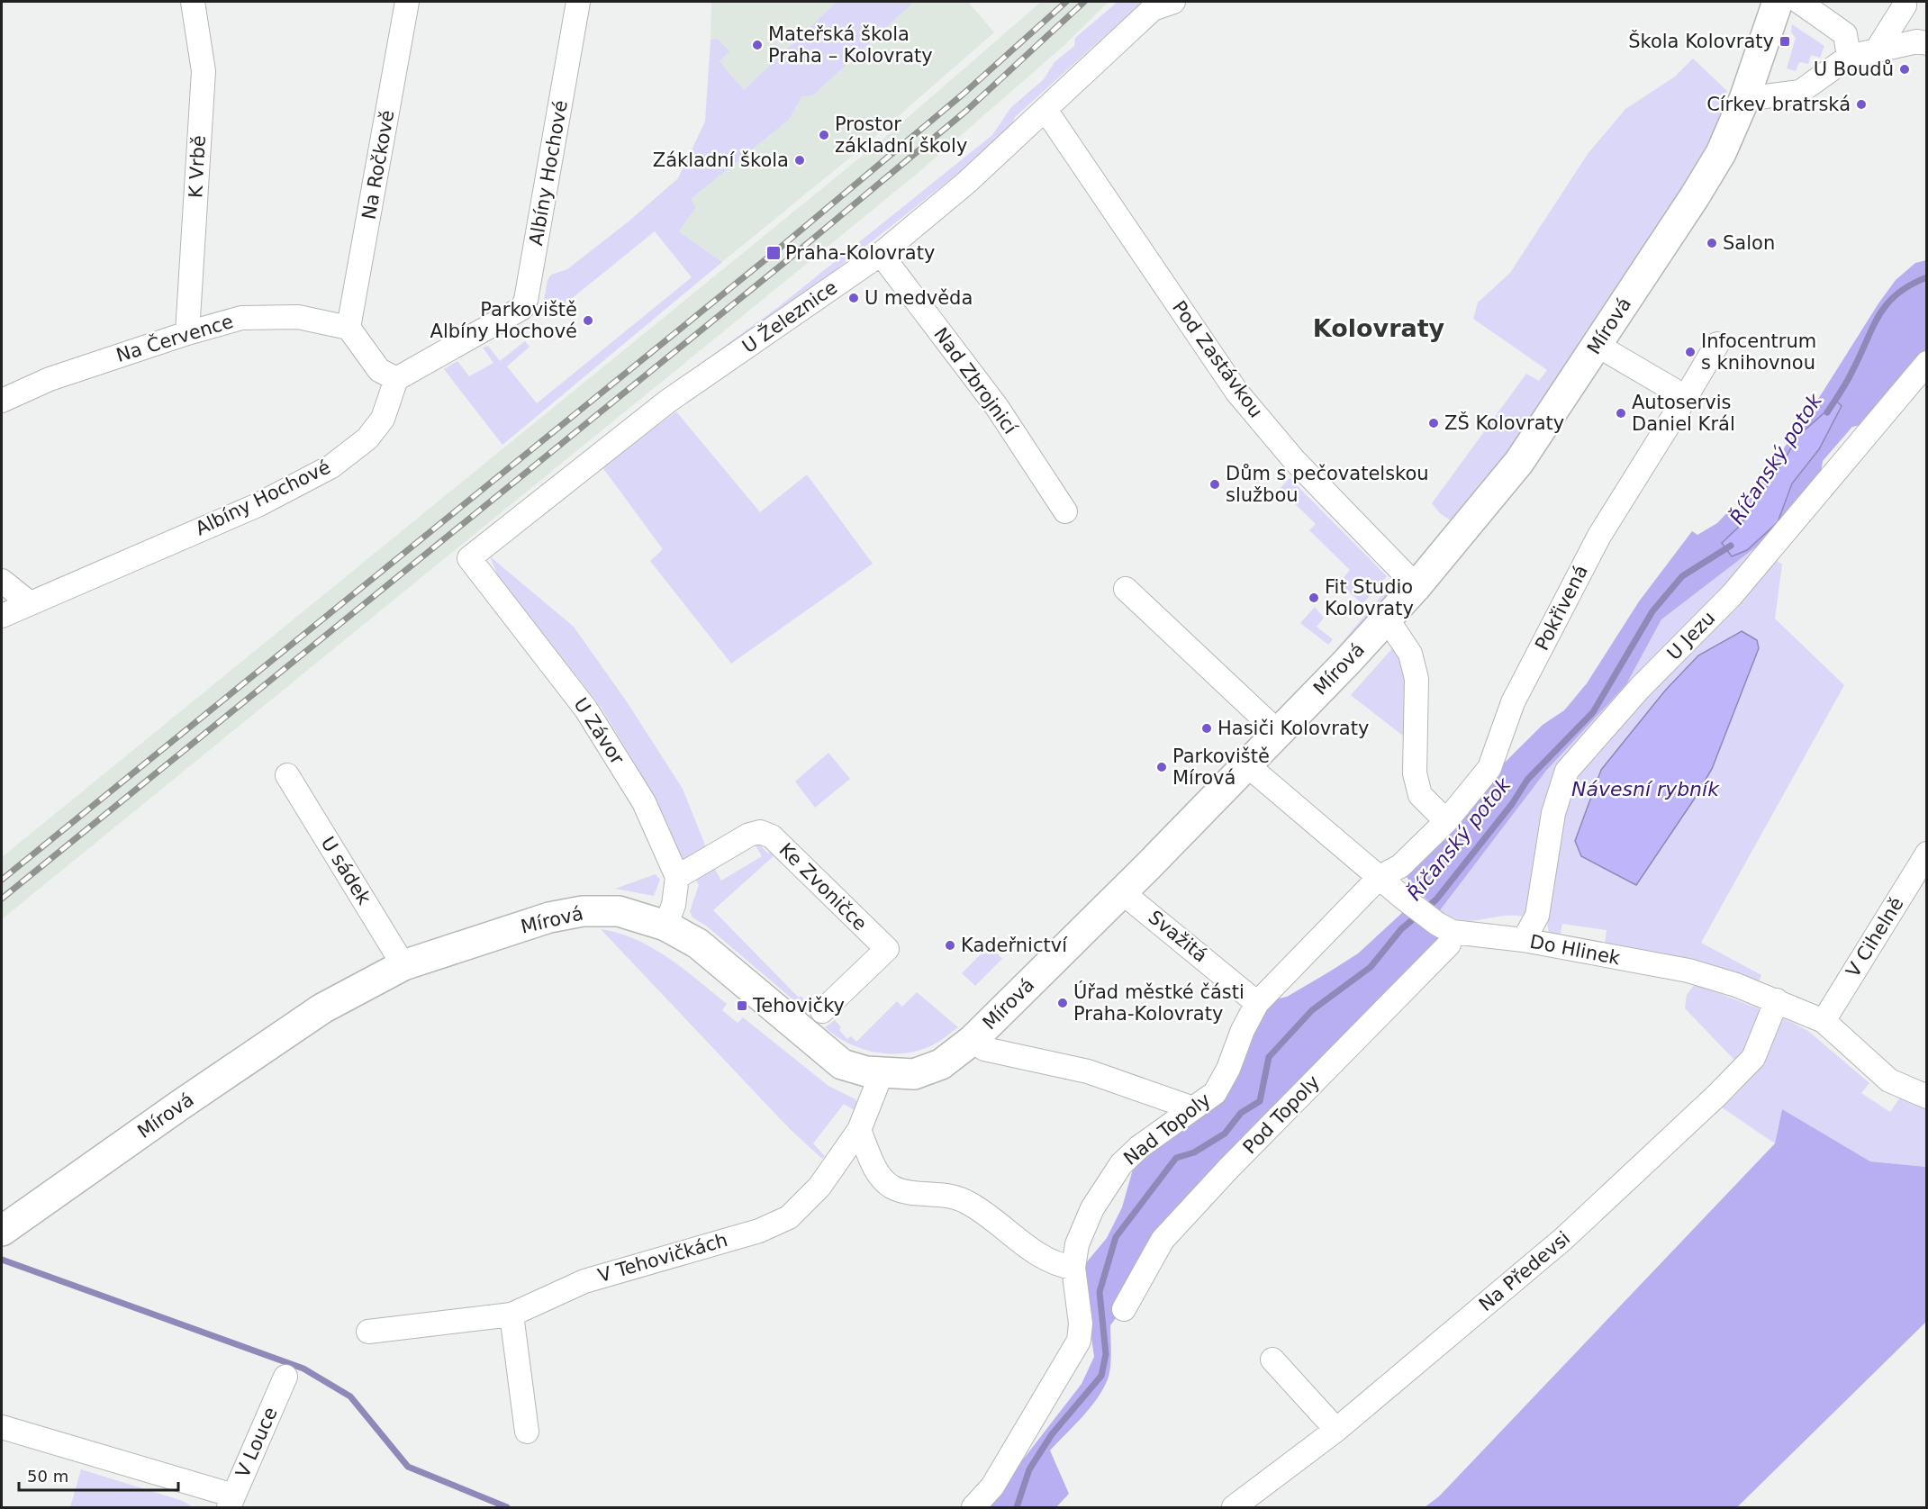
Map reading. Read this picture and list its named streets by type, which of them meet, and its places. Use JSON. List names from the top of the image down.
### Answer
{
  "streets": {
    "street": [
      "Na Ročkově",
      "K Vrbě",
      "Albíny Hochové",
      "U Železnice",
      "Mírová",
      "Na Července",
      "Pod Zastávkou",
      "Nad Zbrojnicí",
      "Pokřivená",
      "U Jezu",
      "U Závor",
      "U sádek",
      "Ke Zvoničce",
      "Svažitá",
      "V Cihelně",
      "Do Hlinek",
      "Pod Topoly",
      "Nad Topoly",
      "V Tehovičkách",
      "Na Předevsi",
      "V Louce"
    ]
  },
  "crossings": [
    ["Na Ročkově", "Na Července"],
    ["K Vrbě", "Na Července"],
    ["U Železnice", "Pod Zastávkou"],
    ["U Železnice", "Nad Zbrojnicí"],
    ["U Železnice", "U Závor"],
    ["Mírová", "Pod Zastávkou"],
    ["Mírová", "U sádek"],
    ["Mírová", "Svažitá"],
    ["Mírová", "V Tehovičkách"],
    ["Pokřivená", "Nad Topoly"],
    ["U Jezu", "Do Hlinek"],
    ["U Závor", "Ke Zvoničce"],
    ["Svažitá", "Nad Topoly"],
    ["V Cihelně", "Do Hlinek"],
    ["Do Hlinek", "Pod Topoly"],
    ["Do Hlinek", "Na Předevsi"]
  ],
  "districts": ["Kolovraty"],
  "water": ["Říčanský potok", "Návesní rybník"],
  "places": {
    "transit": ["Škola Kolovraty", "Praha-Kolovraty", "Tehovičky"],
    "other": [
      "Mateřská škola Praha – Kolovraty",
      "U Boudů",
      "Církev bratrská",
      "Prostor základní školy",
      "Základní škola",
      "Salon",
      "U medvěda",
      "Parkoviště Albíny Hochové",
      "Infocentrum s knihovnou",
      "Autoservis Daniel Král",
      "ZŠ Kolovraty",
      "Dům s pečovatelskou službou",
      "Fit Studio Kolovraty",
      "Hasiči Kolovraty",
      "Parkoviště Mírová",
      "Kadeřnictví",
      "Úřad městké části Praha-Kolovraty"
    ]
  },
  "scale_bar": "50 m"
}
